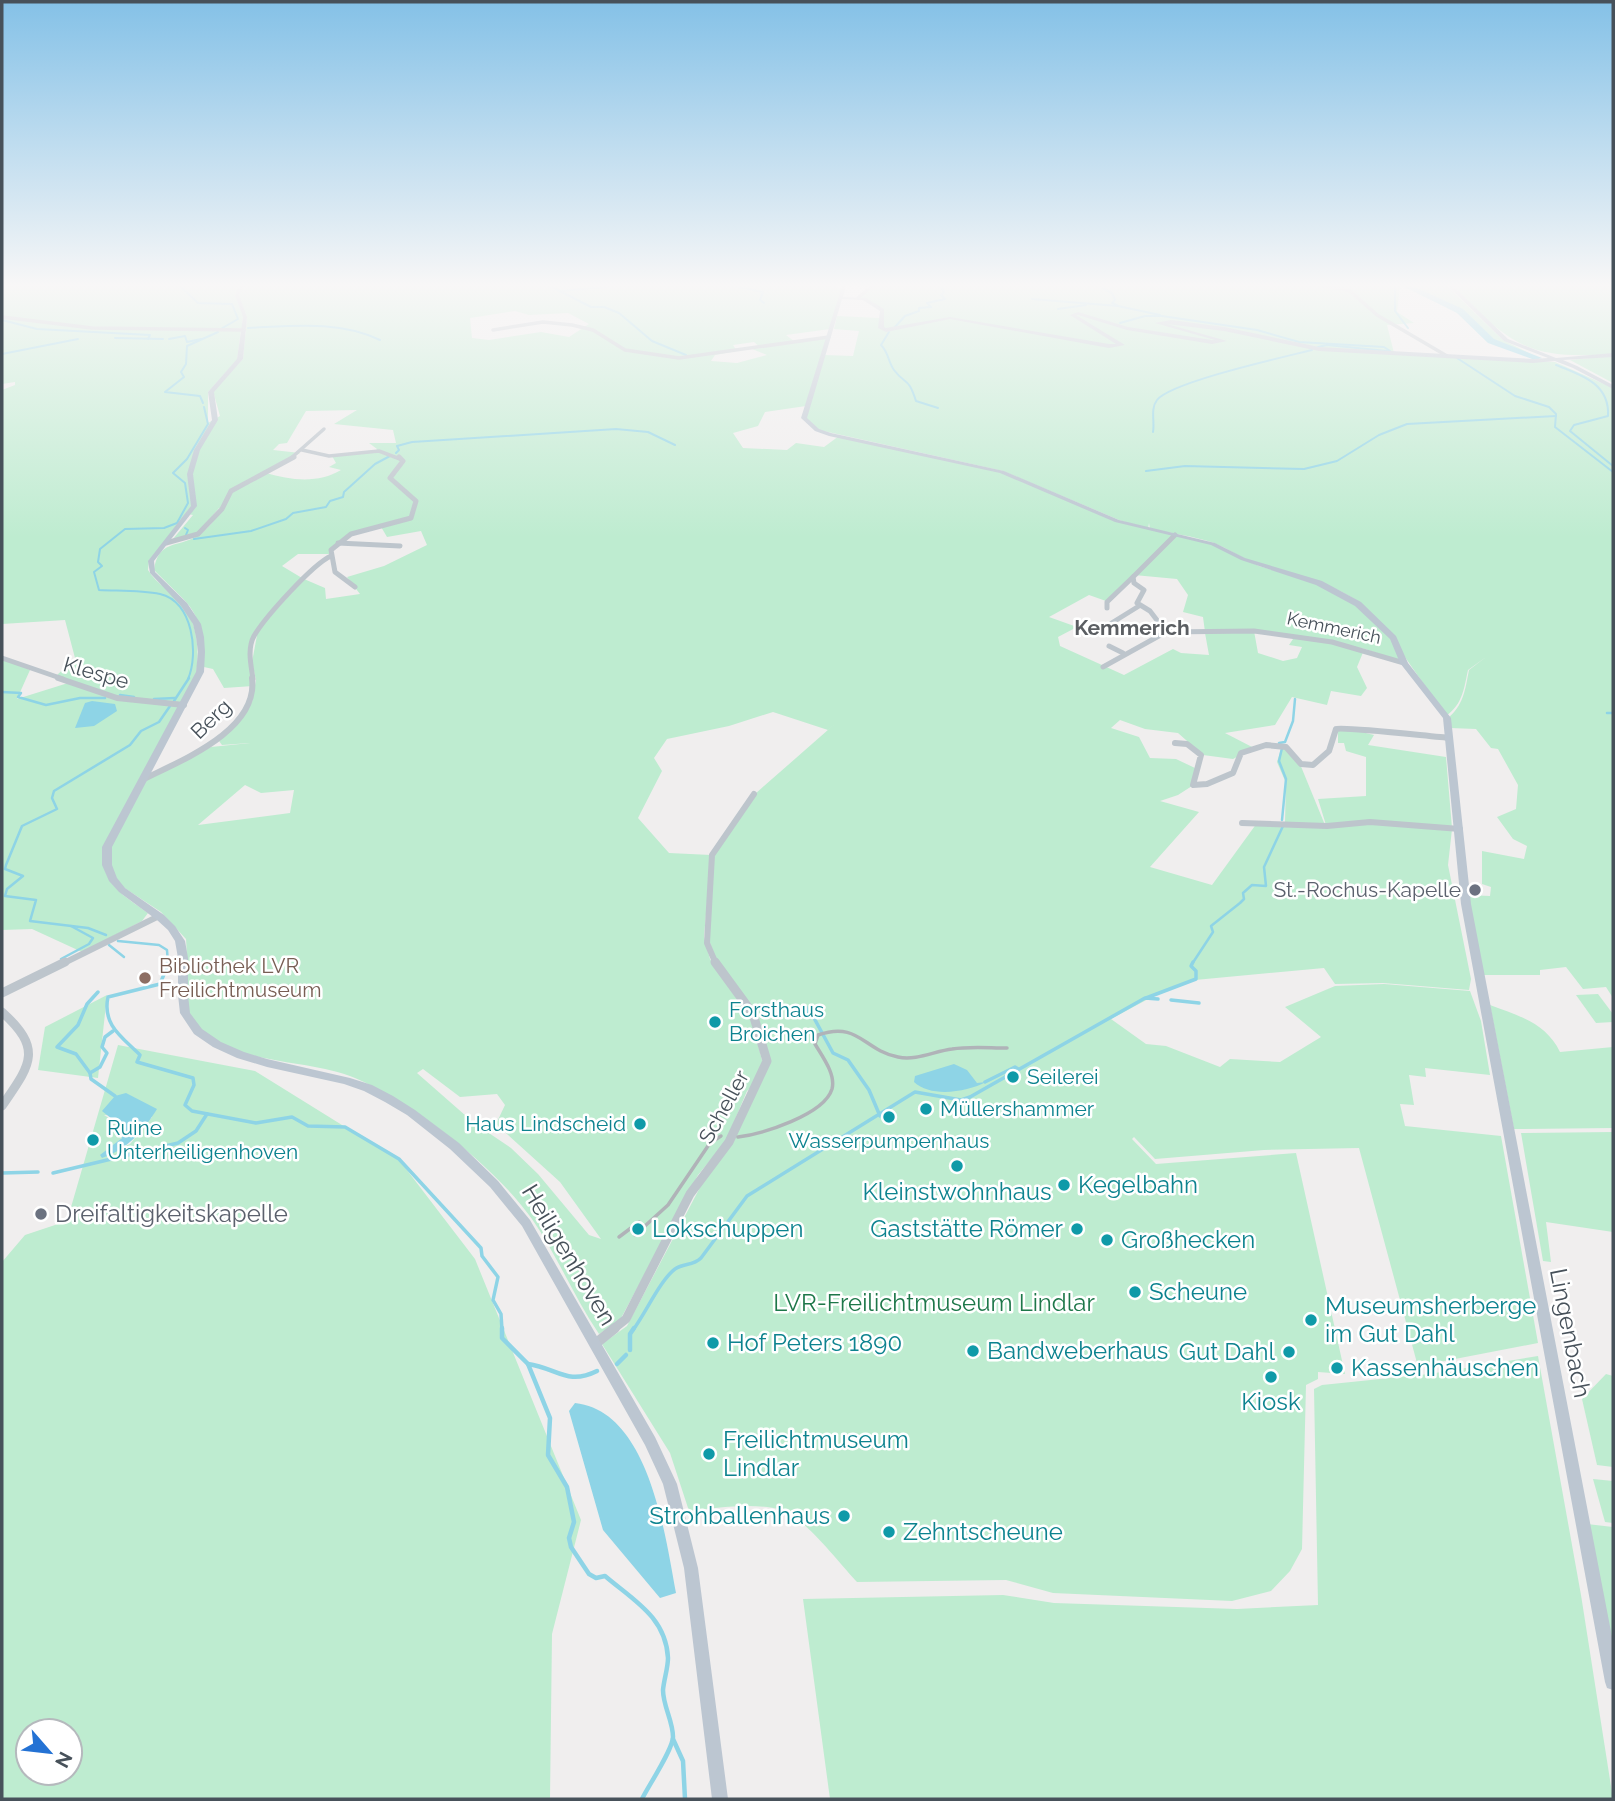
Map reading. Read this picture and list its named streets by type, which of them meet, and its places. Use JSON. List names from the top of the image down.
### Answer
{
  "streets": {
    "street": [
      "Kemmerich",
      "Klespe",
      "Berg",
      "Scheller",
      "Heiligenhoven",
      "Lingenbach"
    ]
  },
  "crossings": [
    ["Kemmerich", "Lingenbach"],
    ["Berg", "Heiligenhoven"],
    ["Scheller", "Heiligenhoven"]
  ],
  "districts": ["Kemmerich"],
  "parks": ["LVR-Freilichtmuseum Lindlar"],
  "places": [
    "St.-Rochus-Kapelle",
    "Bibliothek LVR Freilichtmuseum",
    "Forsthaus Broichen",
    "Seilerei",
    "Müllershammer",
    "Wasserpumpenhaus",
    "Haus Lindscheid",
    "Ruine Unterheiligenhoven",
    "Kleinstwohnhaus",
    "Kegelbahn",
    "Dreifaltigkeitskapelle",
    "Lokschuppen",
    "Gaststätte Römer",
    "Großhecken",
    "Scheune",
    "Museumsherberge im Gut Dahl",
    "Hof Peters 1890",
    "Bandweberhaus",
    "Gut Dahl",
    "Kassenhäuschen",
    "Kiosk",
    "Freilichtmuseum Lindlar",
    "Strohballenhaus",
    "Zehntscheune"
  ],
  "north": "bottom right"
}
